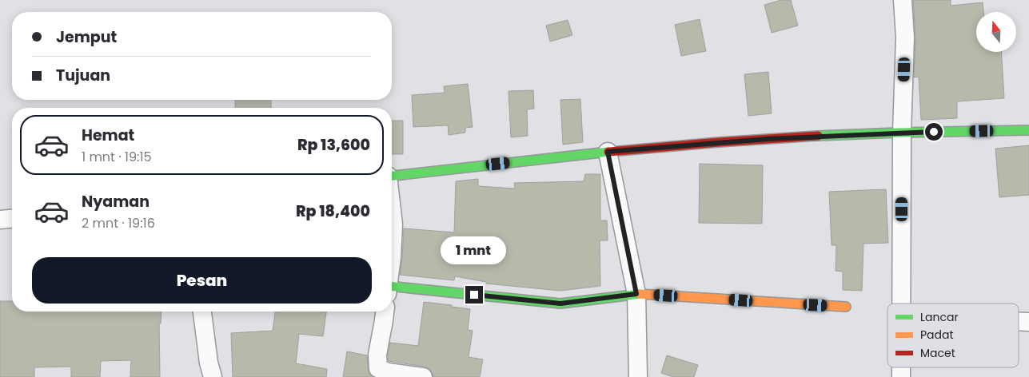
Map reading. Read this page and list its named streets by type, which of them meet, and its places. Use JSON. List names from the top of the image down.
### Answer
{
  "legend": ["Lancar", "Padat", "Macet"],
  "north": "top",
  "page": {
    "banner": ["Jemput", "Tujuan"],
    "list": [
      {
        "name": "Hemat",
        "note": "1 mnt · 19:15",
        "value": "Rp 13,600"
      },
      {
        "name": "Nyaman",
        "note": "2 mnt · 19:16",
        "value": "Rp 18,400"
      }
    ],
    "bubble": "1 mnt",
    "buttons": "Pesan"
  }
}
